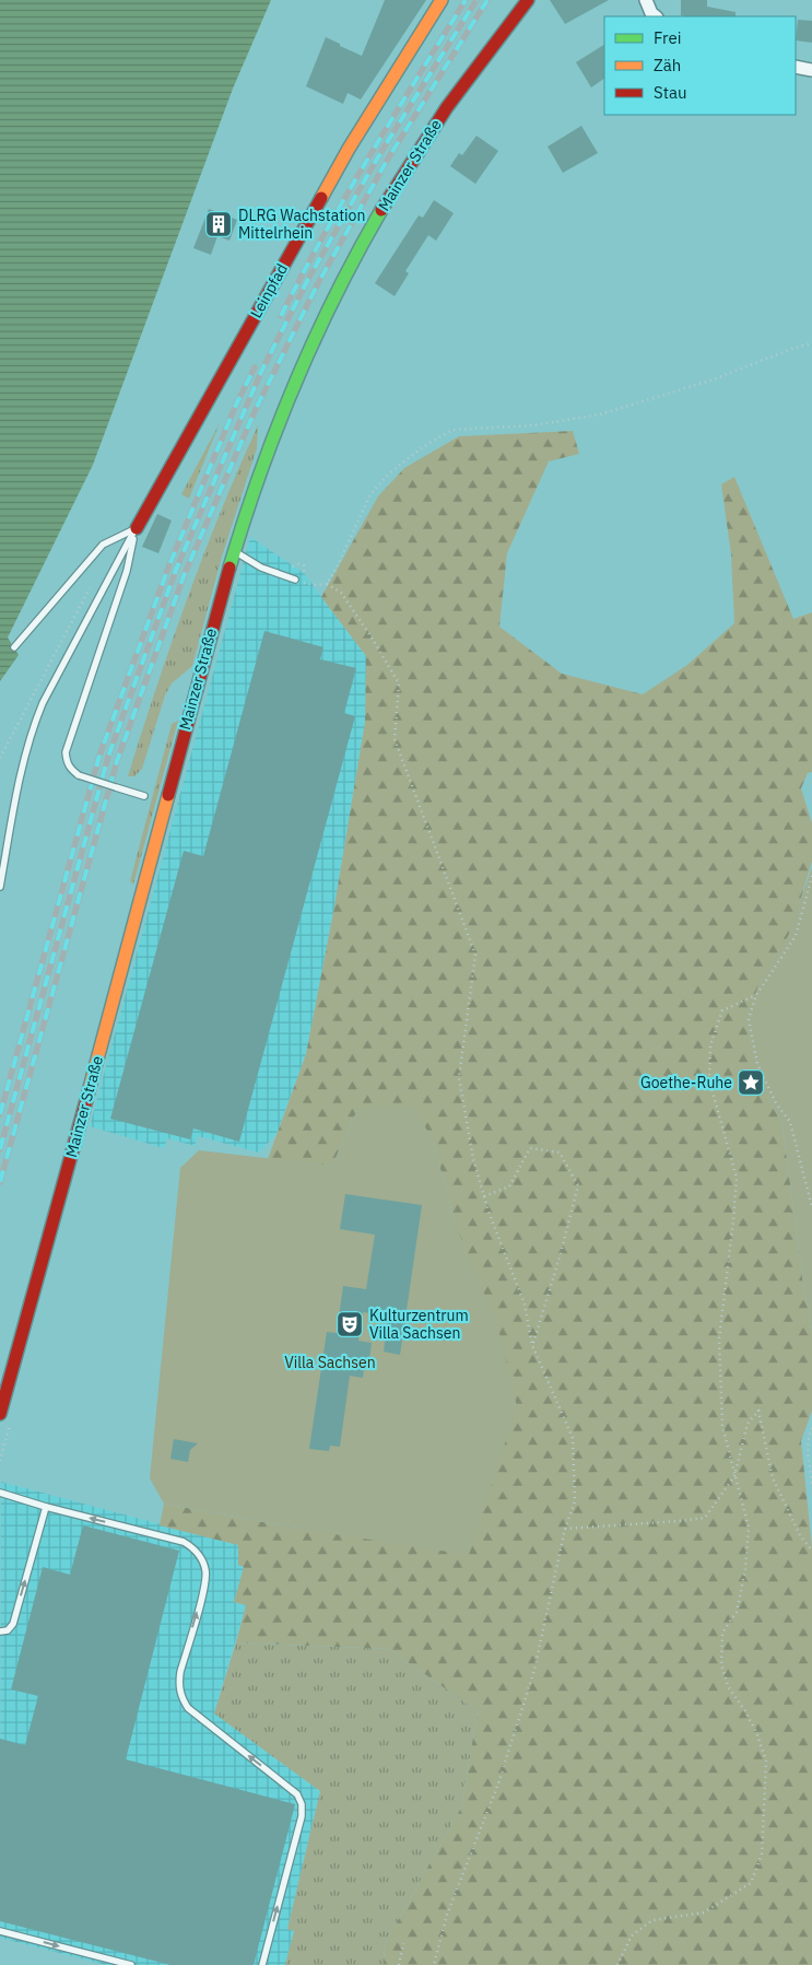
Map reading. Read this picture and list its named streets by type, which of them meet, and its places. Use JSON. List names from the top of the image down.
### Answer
{
  "streets": {
    "main road": ["Mainzer Straße", "Leinpfad"]
  },
  "parks": ["Villa Sachsen"],
  "places": {
    "building": ["DLRG Wachstation Mittelrhein"],
    "place": ["Goethe-Ruhe"],
    "theatre": ["Kulturzentrum Villa Sachsen"]
  },
  "legend": ["Frei", "Zäh", "Stau"]
}
